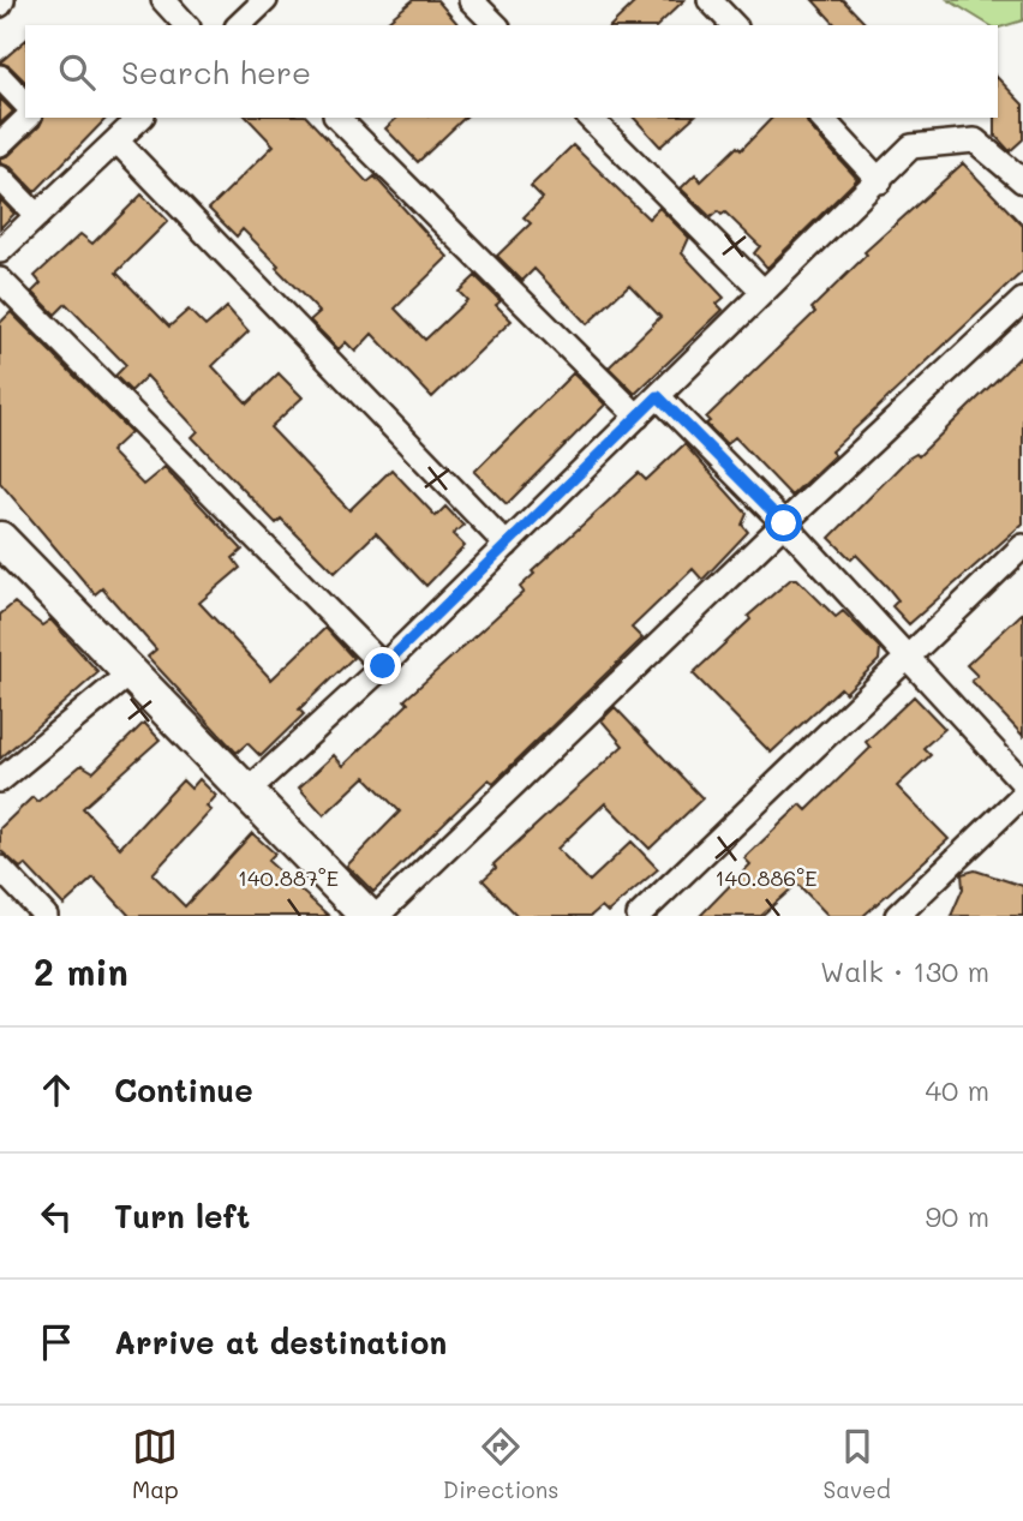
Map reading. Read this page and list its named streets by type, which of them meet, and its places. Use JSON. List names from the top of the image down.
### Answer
{
  "page": {
    "search": "Search here",
    "heading": ["2 min", "Walk · 130 m"],
    "list": [
      ["Continue", "40 m"],
      ["Turn left", "90 m"],
      "Arrive at destination"
    ],
    "nav": ["Map", "Directions", "Saved"]
  },
  "coordinates": ["140.887°E", "140.886°E"]
}
